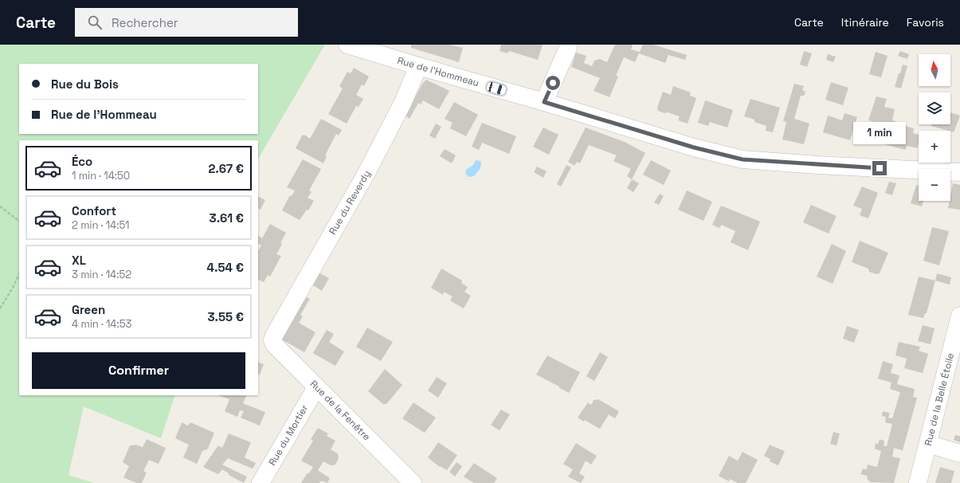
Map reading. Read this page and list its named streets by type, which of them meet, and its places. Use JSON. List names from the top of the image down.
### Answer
{
  "streets": {
    "street": [
      "Rue de l'Hommeau",
      "Rue du Reverdy",
      "Rue de la Belle Étoile",
      "Rue de la Fenêtre",
      "Rue du Mortier"
    ]
  },
  "crossings": [
    ["Rue de l'Hommeau", "Rue du Reverdy"],
    ["Rue du Reverdy", "Rue de la Fenêtre"],
    ["Rue de la Fenêtre", "Rue du Mortier"]
  ],
  "north": "top",
  "page": {
    "header": "Carte",
    "search": "Rechercher",
    "nav": ["Carte", "Itinéraire", "Favoris"],
    "map_buttons": ["+", "−"],
    "banner": ["Rue du Bois", "Rue de l'Hommeau"],
    "bubble": "1 min",
    "list": [
      {
        "name": "Éco",
        "note": "1 min · 14:50",
        "value": "2.67 €"
      },
      {
        "name": "Confort",
        "note": "2 min · 14:51",
        "value": "3.61 €"
      },
      {
        "name": "XL",
        "note": "3 min · 14:52",
        "value": "4.54 €"
      },
      {
        "name": "Green",
        "note": "4 min · 14:53",
        "value": "3.55 €"
      }
    ],
    "buttons": "Confirmer"
  }
}
